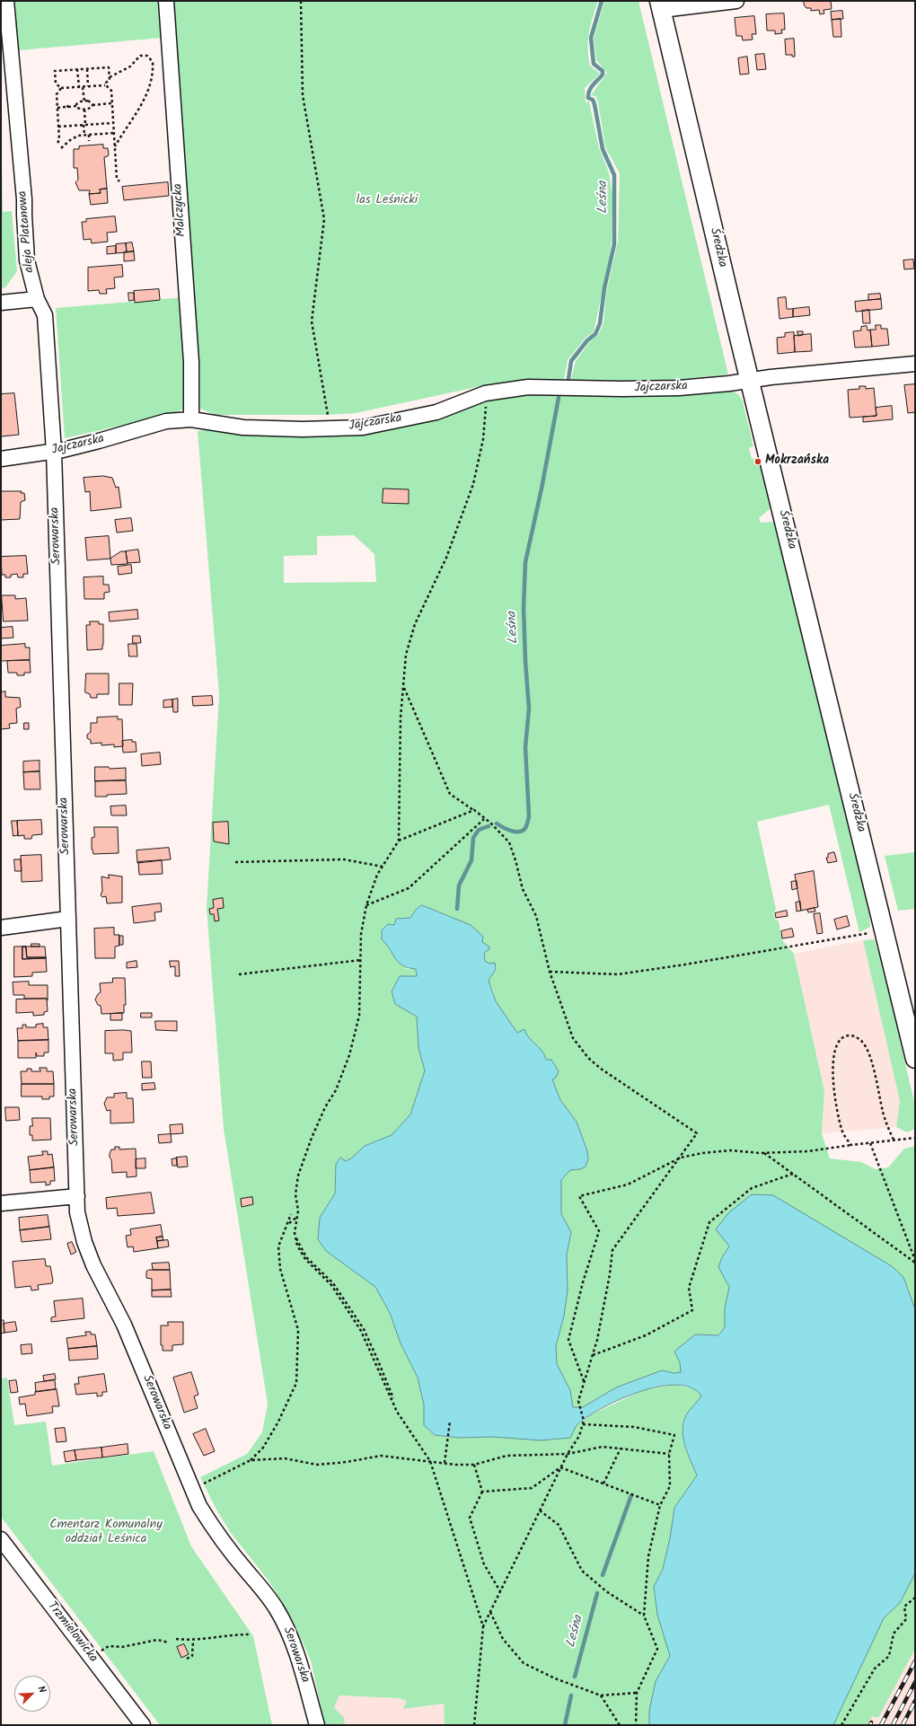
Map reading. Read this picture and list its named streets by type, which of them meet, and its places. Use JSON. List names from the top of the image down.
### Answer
{
  "streets": {
    "main road": ["Średzka"],
    "street": [
      "Malczycka",
      "aleja Platanowa",
      "Jajczarska",
      "Serowarska",
      "Trzmielowicka"
    ]
  },
  "crossings": [
    ["Malczycka", "Jajczarska"],
    ["aleja Platanowa", "Jajczarska"],
    ["aleja Platanowa", "Serowarska"],
    ["Średzka", "Jajczarska"],
    ["Jajczarska", "Serowarska"]
  ],
  "water": ["Leśna"],
  "parks": ["las Leśnicki", "Cmentarz Komunalny oddział Leśnica"],
  "places": ["Mokrzańska"],
  "north": "top right"
}
